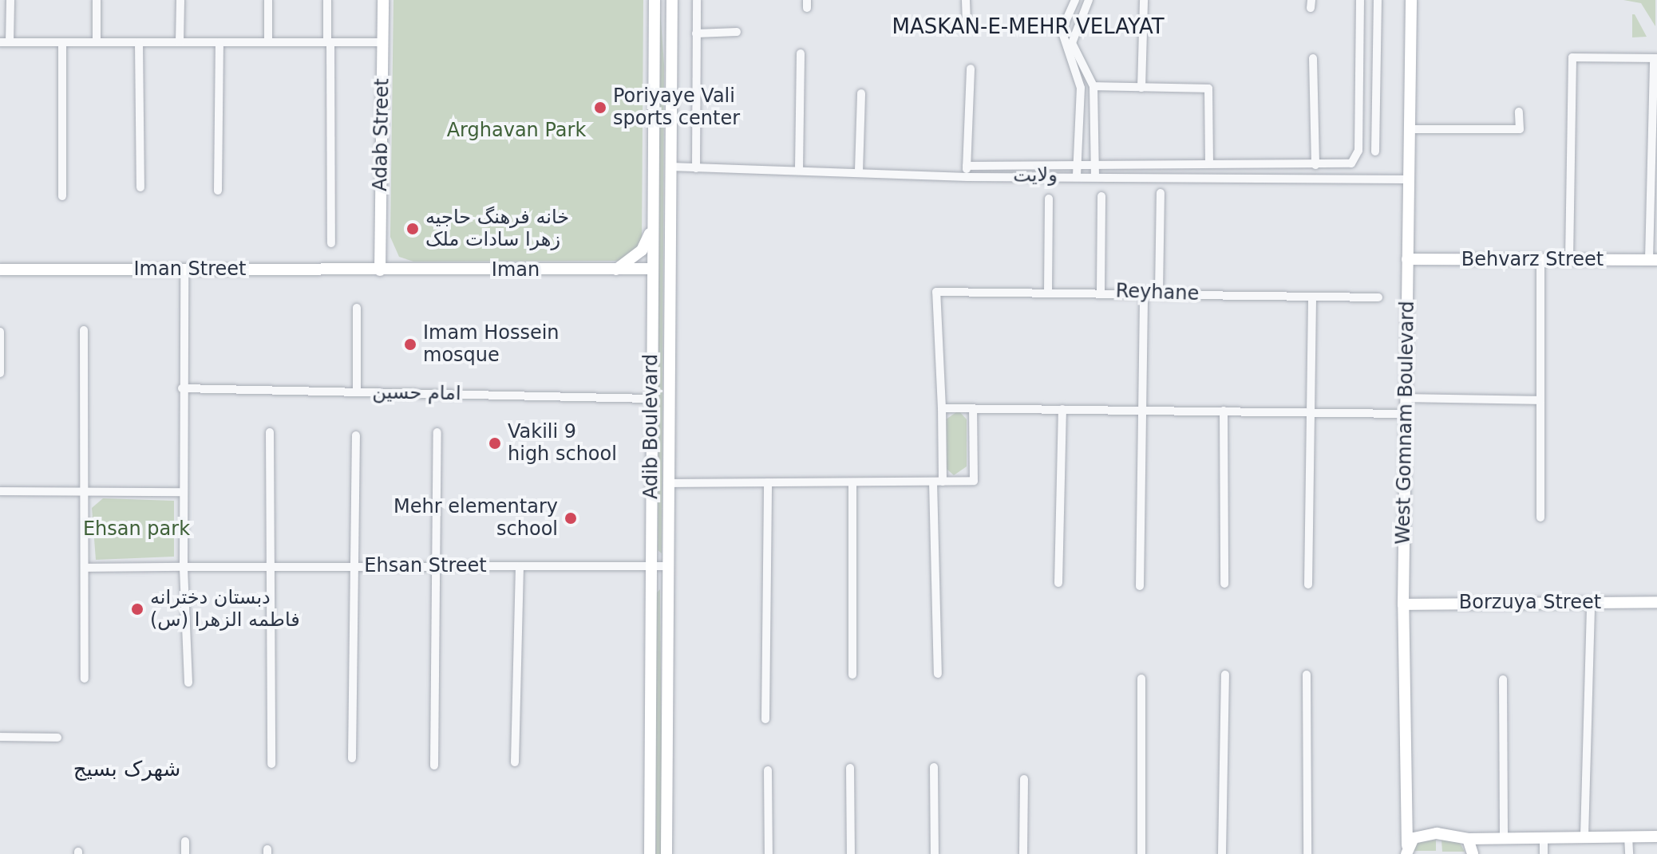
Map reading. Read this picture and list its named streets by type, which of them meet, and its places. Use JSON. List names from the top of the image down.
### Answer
{
  "streets": {
    "main road": [
      "Adab Street",
      "Behvarz Street",
      "Iman Street",
      "Iman",
      "West Gomnam Boulevard",
      "Adib Boulevard",
      "Borzuya Street"
    ],
    "street": [
      "ولایت",
      "Reyhane",
      "امام حسین",
      "Ehsan Street"
    ]
  },
  "crossings": [
    ["Adab Street", "Iman Street"],
    ["Adab Street", "Iman"],
    ["ولایت", "West Gomnam Boulevard"],
    ["ولایت", "Adib Boulevard"],
    ["Behvarz Street", "West Gomnam Boulevard"],
    ["Iman Street", "Iman"],
    ["Iman", "Adib Boulevard"],
    ["امام حسین", "Adib Boulevard"],
    ["West Gomnam Boulevard", "Borzuya Street"],
    ["Adib Boulevard", "Ehsan Street"]
  ],
  "districts": ["MASKAN-E-MEHR VELAYAT", "شهرک بسیج"],
  "parks": ["Arghavan Park", "Ehsan park"],
  "places": [
    "Poriyaye Vali sports center",
    "خانه فرهنگ حاجیه زهرا سادات ملک",
    "Imam Hossein mosque",
    "Vakili 9 high school",
    "Mehr elementary school",
    "دبستان دخترانه فاطمه الزهرا (س)"
  ]
}
